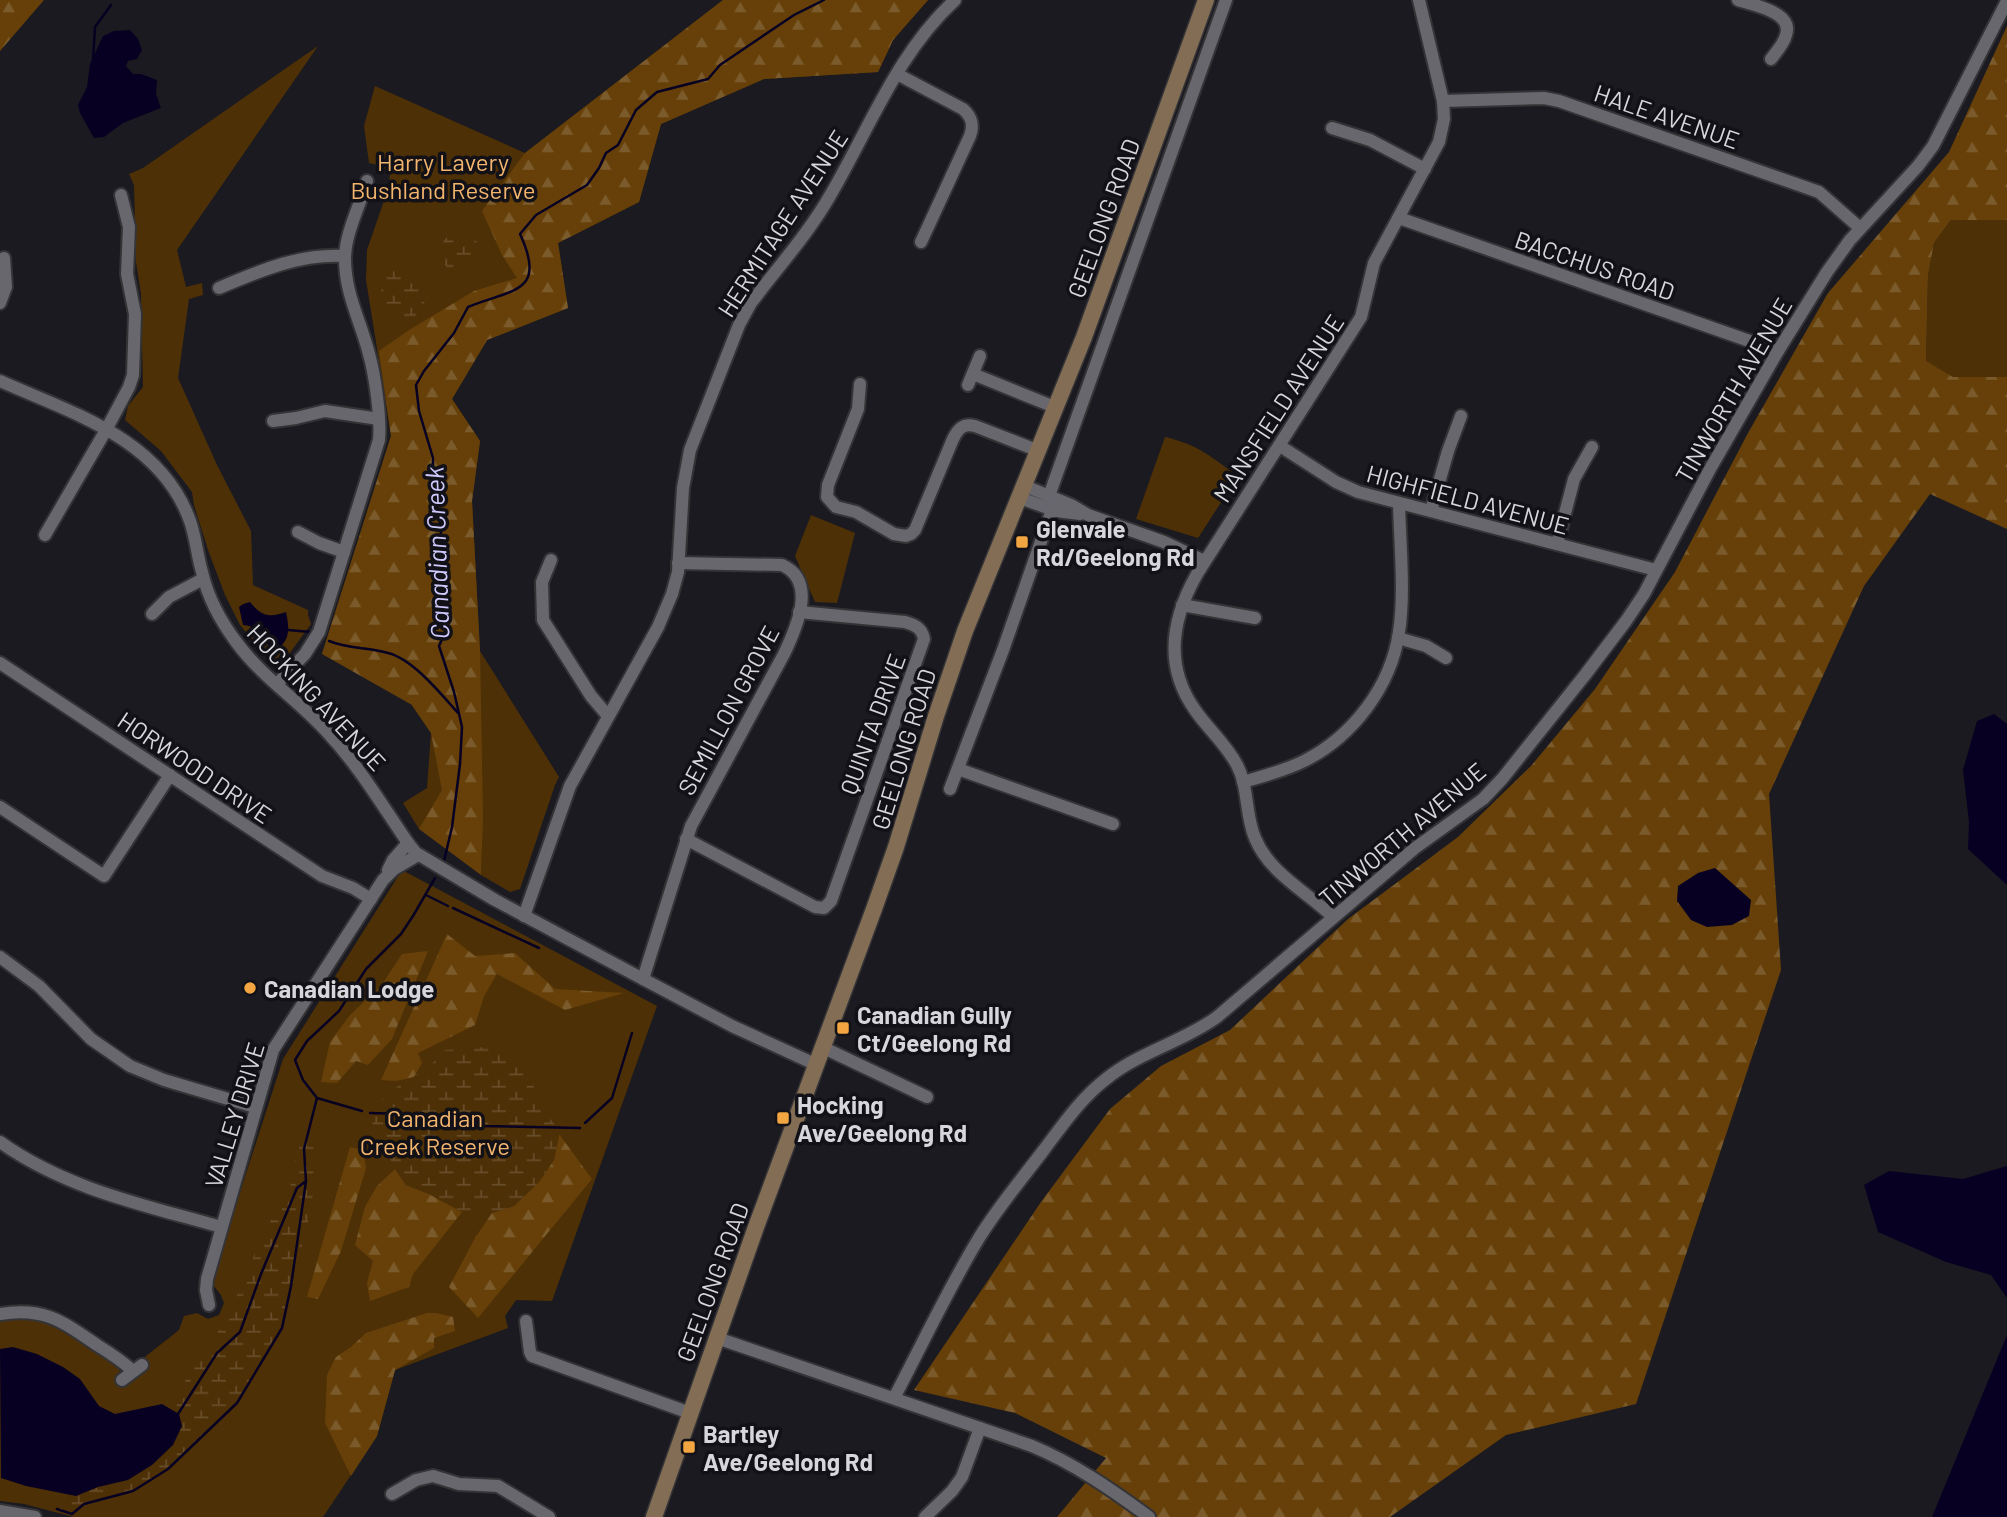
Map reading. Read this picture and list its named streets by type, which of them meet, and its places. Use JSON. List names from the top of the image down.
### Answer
{
  "streets": {
    "main road": ["GEELONG ROAD"],
    "street": [
      "HALE AVENUE",
      "HERMITAGE AVENUE",
      "BACCHUS ROAD",
      "TINWORTH AVENUE",
      "MANSFIELD AVENUE",
      "HIGHFIELD AVENUE",
      "HOCKING AVENUE",
      "SEMILLON GROVE",
      "QUINTA DRIVE",
      "HORWOOD DRIVE",
      "VALLEY DRIVE"
    ]
  },
  "crossings": [
    ["HALE AVENUE", "TINWORTH AVENUE"],
    ["HALE AVENUE", "MANSFIELD AVENUE"],
    ["GEELONG ROAD", "HOCKING AVENUE"],
    ["HERMITAGE AVENUE", "HOCKING AVENUE"],
    ["HERMITAGE AVENUE", "SEMILLON GROVE"],
    ["BACCHUS ROAD", "TINWORTH AVENUE"],
    ["BACCHUS ROAD", "MANSFIELD AVENUE"],
    ["TINWORTH AVENUE", "MANSFIELD AVENUE"],
    ["TINWORTH AVENUE", "HIGHFIELD AVENUE"],
    ["MANSFIELD AVENUE", "HIGHFIELD AVENUE"],
    ["HOCKING AVENUE", "SEMILLON GROVE"],
    ["HOCKING AVENUE", "VALLEY DRIVE"],
    ["SEMILLON GROVE", "QUINTA DRIVE"],
    ["HORWOOD DRIVE", "VALLEY DRIVE"]
  ],
  "water": ["Canadian Creek"],
  "parks": ["Harry Lavery Bushland Reserve", "Canadian Creek Reserve"],
  "places": {
    "transit": [
      "Glenvale Rd/Geelong Rd",
      "Canadian Gully Ct/Geelong Rd",
      "Hocking Ave/Geelong Rd",
      "Bartley Ave/Geelong Rd"
    ],
    "other": ["Canadian Lodge"]
  }
}
